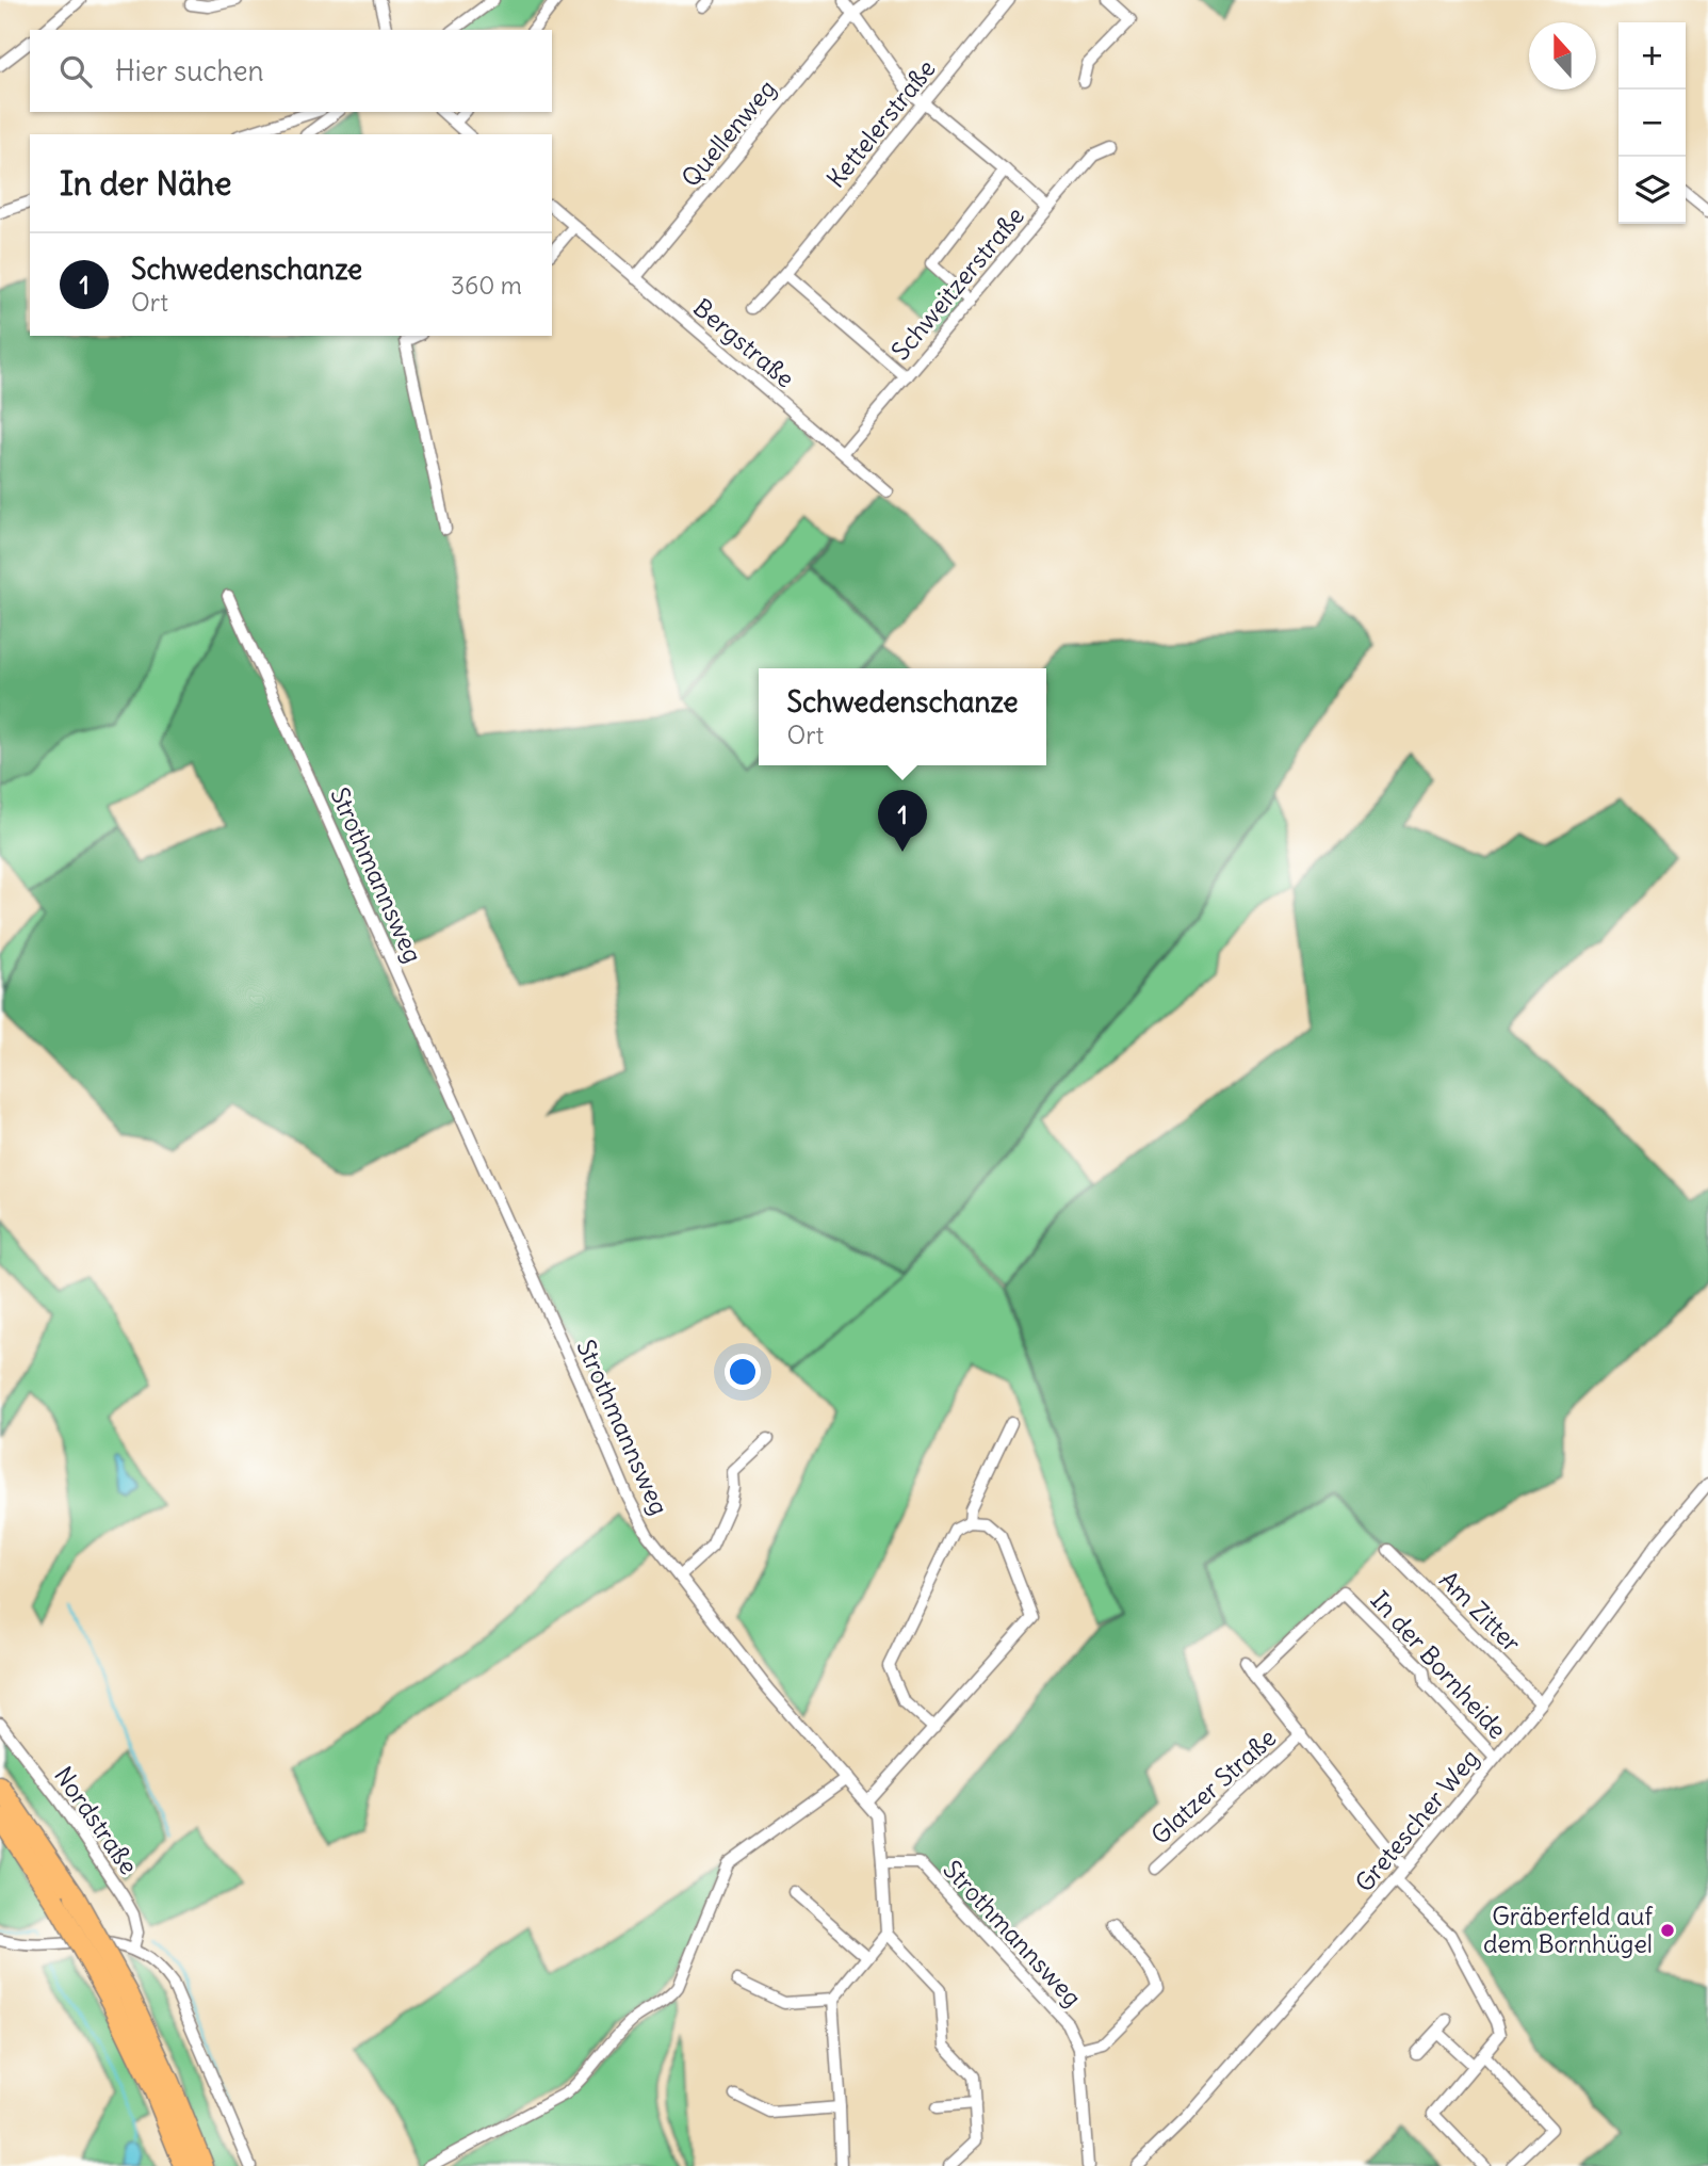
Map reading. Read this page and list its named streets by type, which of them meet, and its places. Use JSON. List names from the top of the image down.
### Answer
{
  "streets": {
    "street": [
      "Kettelerstraße",
      "Quellenweg",
      "Schweitzerstraße",
      "Bergstraße",
      "Strothmannsweg",
      "Am Zitter",
      "In der Bornheide",
      "Glatzer Straße",
      "Nordstraße",
      "Gretescher Weg"
    ]
  },
  "crossings": [
    ["Quellenweg", "Bergstraße"],
    ["Schweitzerstraße", "Bergstraße"],
    ["Am Zitter", "Gretescher Weg"],
    ["In der Bornheide", "Gretescher Weg"]
  ],
  "places": ["Gräberfeld auf dem Bornhügel"],
  "north": "top",
  "page": {
    "map_buttons": ["+", "−"],
    "search": "Hier suchen",
    "heading": "In der Nähe",
    "list": [
      {
        "mark": "1",
        "name": "Schwedenschanze",
        "note": "Ort",
        "value": "360 m"
      }
    ],
    "popup": ["Schwedenschanze", "Ort"],
    "pins": "1"
  }
}
